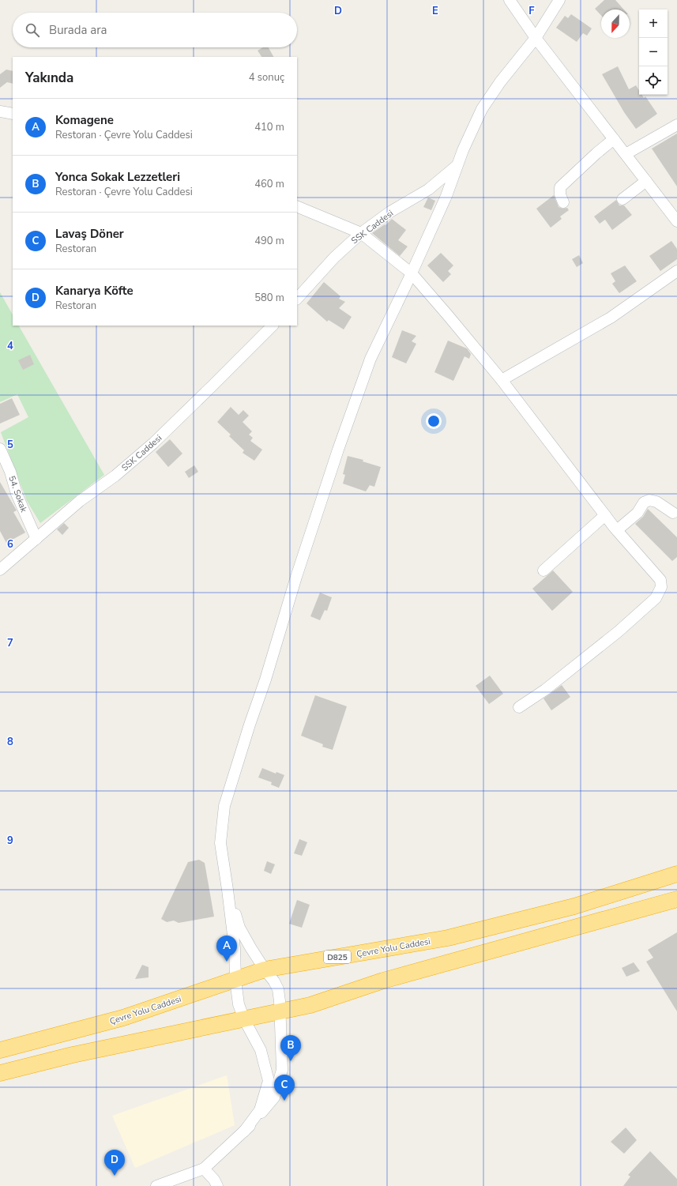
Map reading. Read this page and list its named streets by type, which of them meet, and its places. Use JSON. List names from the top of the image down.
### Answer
{
  "streets": {
    "highway": ["Çevre Yolu Caddesi", "D825"],
    "street": ["SSK Caddesi", "54. Sokak"]
  },
  "crossings": [
    ["SSK Caddesi", "54. Sokak"]
  ],
  "north": "bottom",
  "page": {
    "map_buttons": ["+", "−"],
    "search": "Burada ara",
    "heading": ["Yakında", "4 sonuç"],
    "list": [
      {
        "mark": "A",
        "name": "Komagene",
        "note": "Restoran · Çevre Yolu Caddesi",
        "value": "410 m"
      },
      {
        "mark": "B",
        "name": "Yonca Sokak Lezzetleri",
        "note": "Restoran · Çevre Yolu Caddesi",
        "value": "460 m"
      },
      {
        "mark": "C",
        "name": "Lavaş Döner",
        "note": "Restoran",
        "value": "490 m"
      },
      {
        "mark": "D",
        "name": "Kanarya Köfte",
        "note": "Restoran",
        "value": "580 m"
      }
    ],
    "pins": [
      "A",
      "B",
      "C",
      "D"
    ]
  },
  "grid": {
    "columns": ["D", "E", "F"],
    "rows": [
      "4",
      "5",
      "6",
      "7",
      "8",
      "9"
    ]
  }
}
